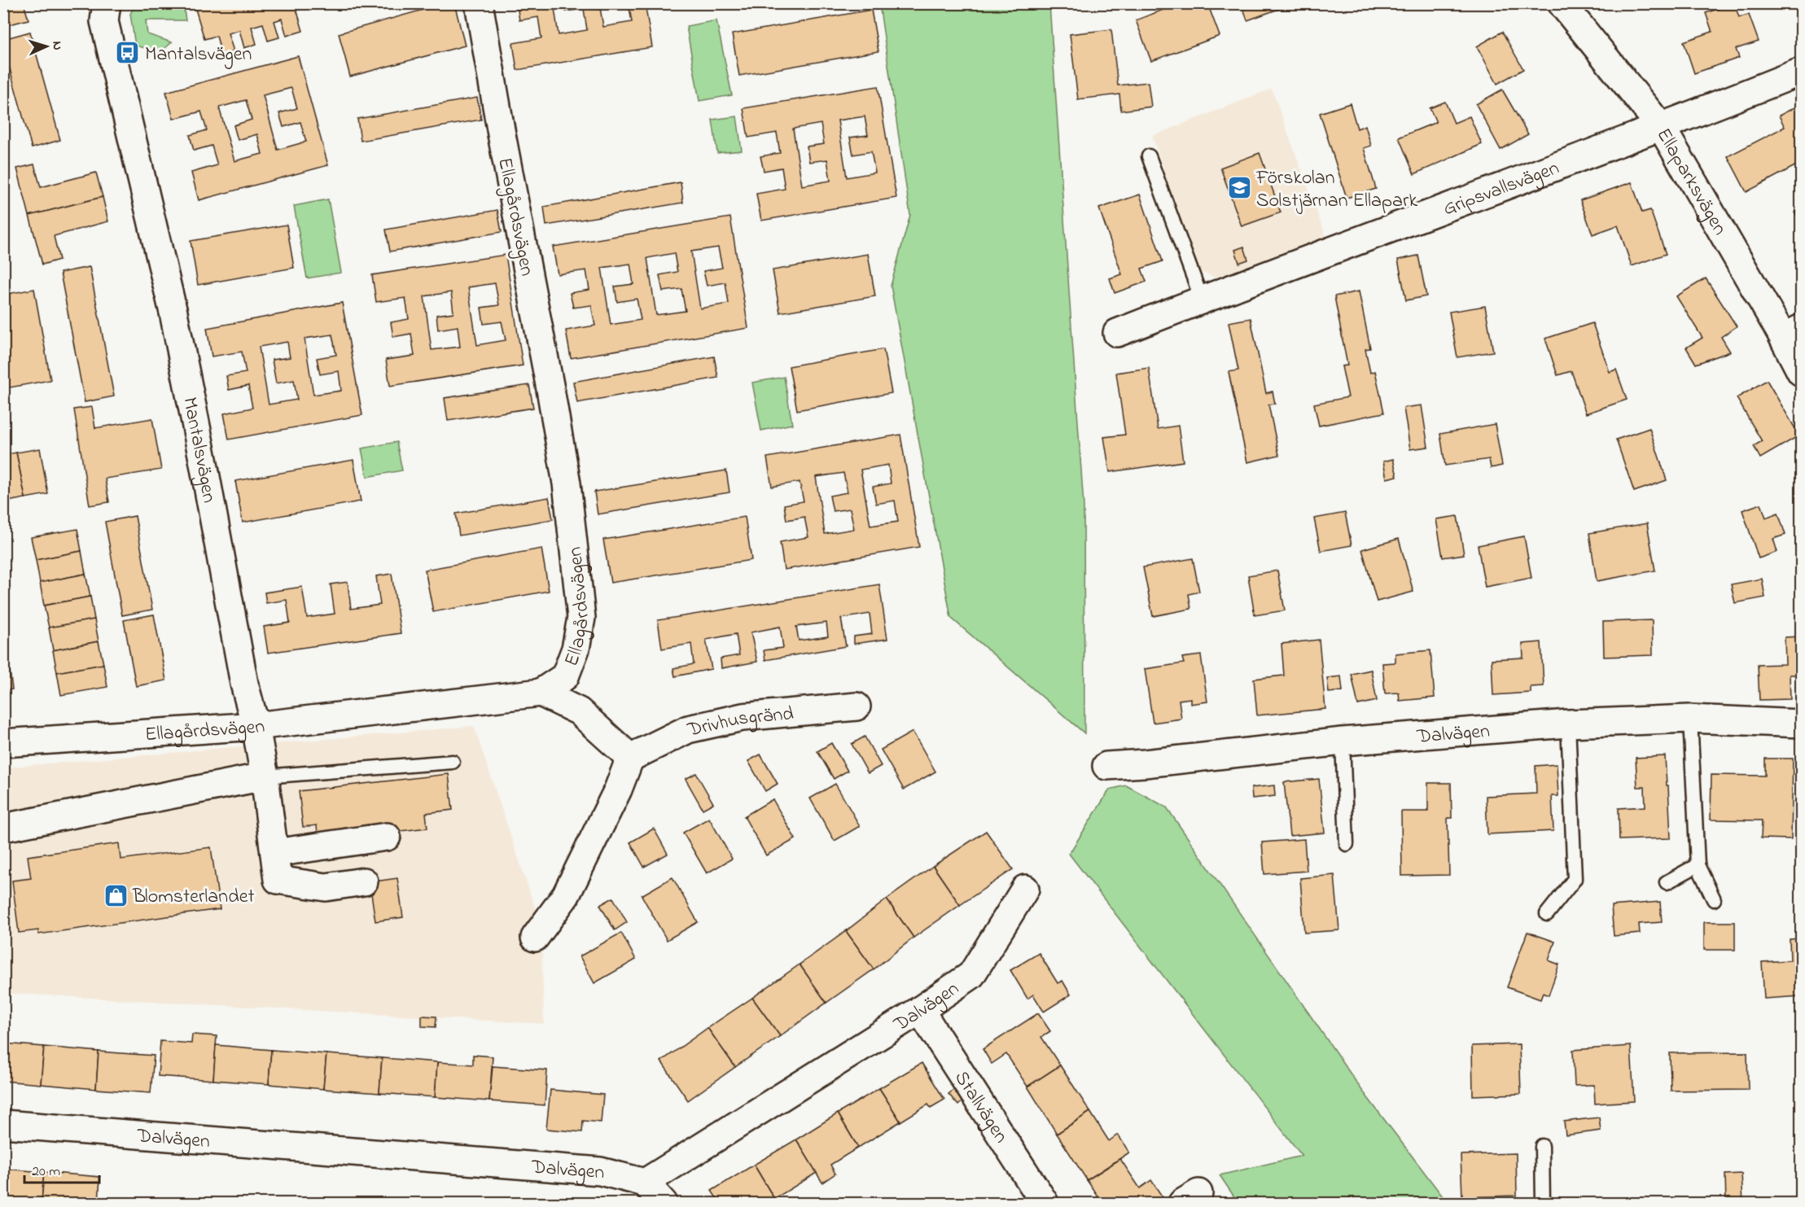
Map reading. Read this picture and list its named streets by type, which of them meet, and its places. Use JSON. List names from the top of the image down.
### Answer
{
  "streets": {
    "street": [
      "Ellaparksvägen",
      "Gripsvallsvägen",
      "Ellagårdsvägen",
      "Mantalsvägen",
      "Drivhusgränd",
      "Dalvägen",
      "Stallvägen"
    ]
  },
  "crossings": [
    ["Ellaparksvägen", "Gripsvallsvägen"],
    ["Ellagårdsvägen", "Mantalsvägen"],
    ["Dalvägen", "Stallvägen"]
  ],
  "places": {
    "bus stop": ["Mantalsvägen"],
    "school or university": ["Förskolan Solstjärnan Ellapark"],
    "shop": ["Blomsterlandet"]
  },
  "scale_bar": "20 m",
  "north": "right"
}
